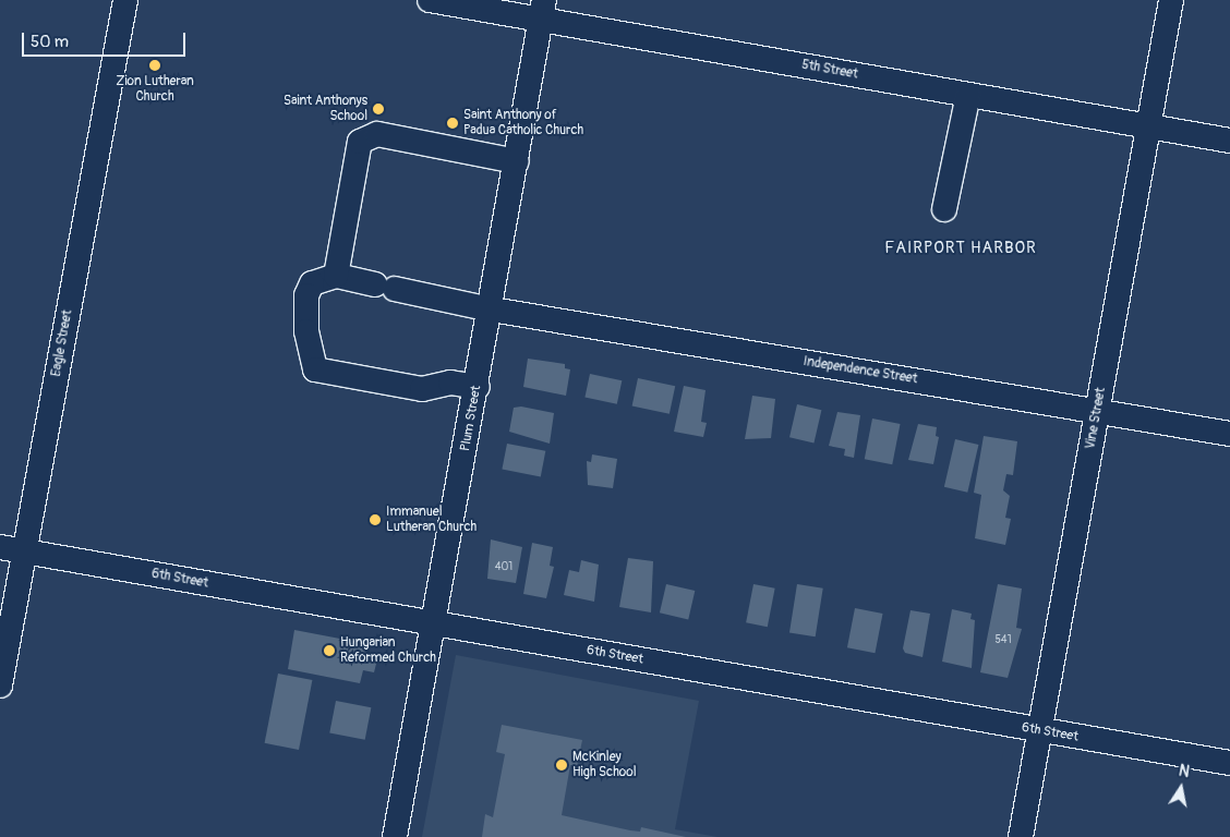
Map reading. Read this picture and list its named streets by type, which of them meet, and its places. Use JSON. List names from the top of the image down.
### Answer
{
  "streets": {
    "street": [
      "5th Street",
      "Eagle Street",
      "Independence Street",
      "Plum Street",
      "Vine Street",
      "6th Street"
    ]
  },
  "crossings": [
    ["5th Street", "Plum Street"],
    ["5th Street", "Vine Street"],
    ["Eagle Street", "6th Street"],
    ["Independence Street", "Plum Street"],
    ["Independence Street", "Vine Street"],
    ["Plum Street", "6th Street"],
    ["Vine Street", "6th Street"]
  ],
  "districts": ["FAIRPORT HARBOR"],
  "places": [
    "Zion Lutheran Church",
    "Saint Anthonys School",
    "Saint Anthony of Padua Catholic Church",
    "Immanuel Lutheran Church",
    "Hungarian Reformed Church",
    "McKinley High School"
  ],
  "house_numbers": ["401", "541"],
  "scale_bar": "50 m",
  "north": "top"
}
